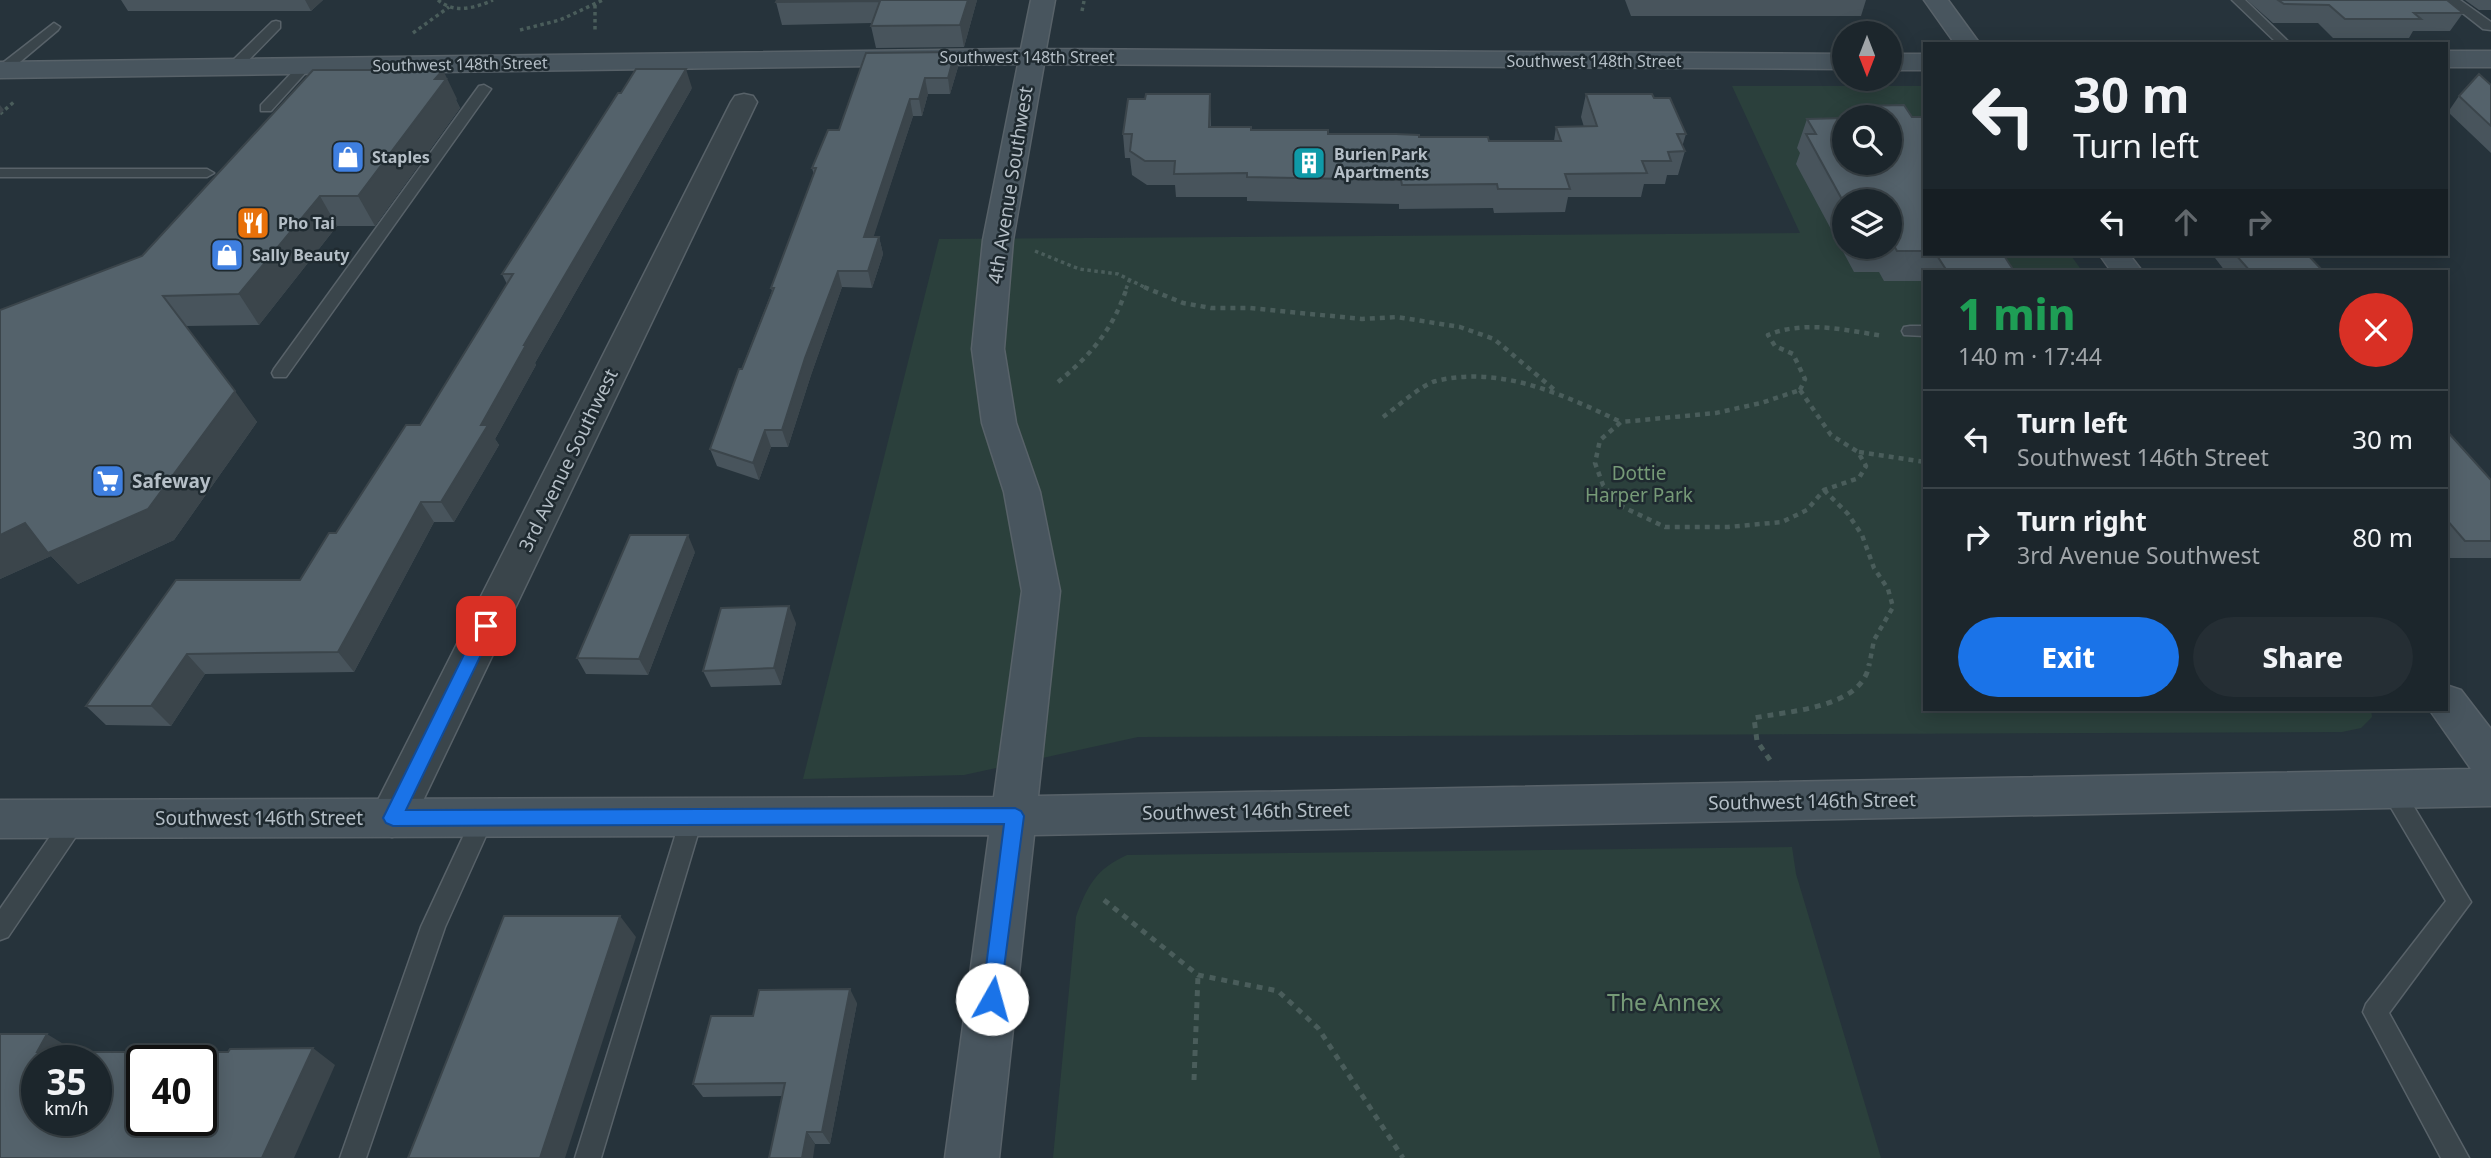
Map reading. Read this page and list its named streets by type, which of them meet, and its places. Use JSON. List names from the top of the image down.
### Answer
{
  "streets": {
    "street": [
      "Southwest 148th Street",
      "4th Avenue Southwest",
      "3rd Avenue Southwest",
      "Southwest 146th Street"
    ]
  },
  "crossings": [
    ["Southwest 148th Street", "4th Avenue Southwest"],
    ["4th Avenue Southwest", "Southwest 146th Street"],
    ["3rd Avenue Southwest", "Southwest 146th Street"]
  ],
  "parks": ["Dottie Harper Park", "The Annex"],
  "places": {
    "shop": ["Staples", "Sally Beauty"],
    "building": ["Burien Park Apartments"],
    "restaurant": ["Pho Tai"],
    "supermarket": ["Safeway"]
  },
  "north": "bottom",
  "page": {
    "turn": ["30 m", "Turn left"],
    "heading": ["1 min", "140 m · 17:44"],
    "list": [
      {
        "name": "Turn left",
        "note": "Southwest 146th Street",
        "value": "30 m"
      },
      {
        "name": "Turn right",
        "note": "3rd Avenue Southwest",
        "value": "80 m"
      }
    ],
    "buttons": ["Exit", "Share"],
    "speed": "35 km/h",
    "limit": "40"
  }
}
